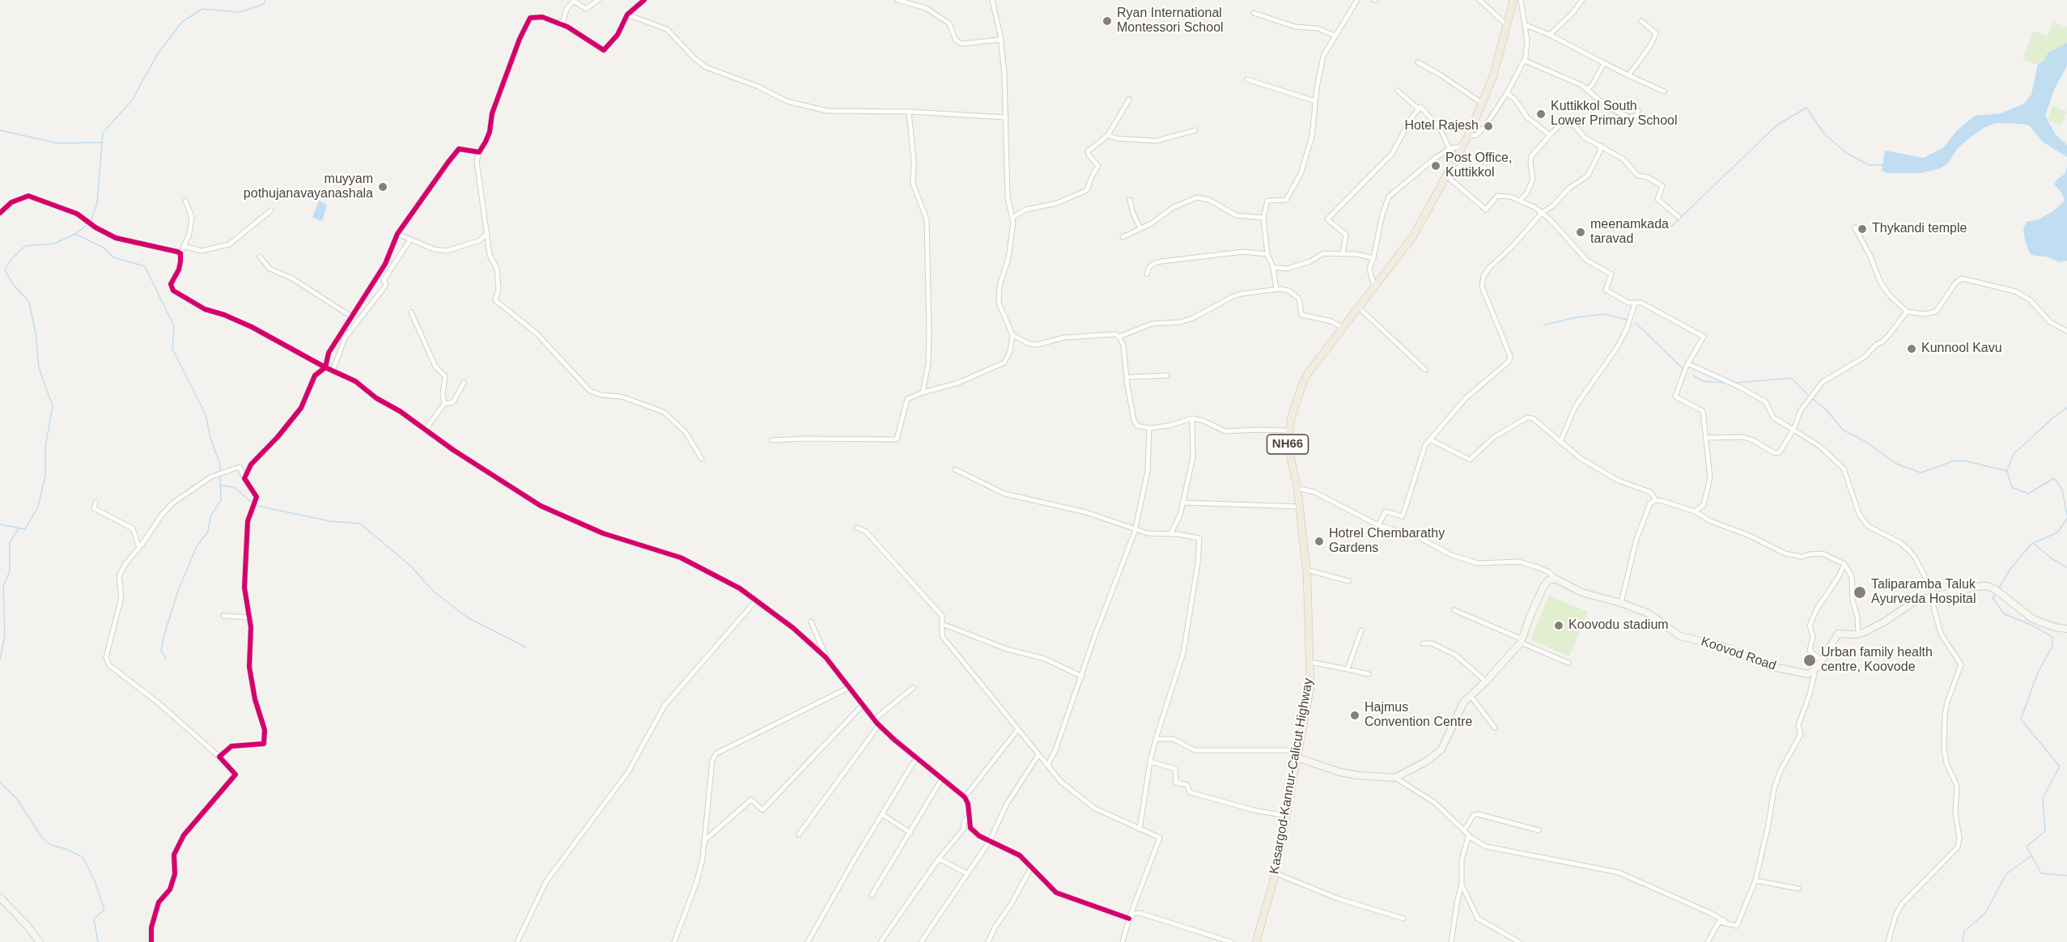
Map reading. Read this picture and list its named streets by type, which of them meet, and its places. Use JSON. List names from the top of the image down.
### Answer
{
  "streets": {
    "highway": ["NH66", "Kasargod-Kannur-Calicut Highway"],
    "main road": ["Koovod Road"]
  },
  "places": [
    "Ryan International Montessori School",
    "Kuttikkol South Lower Primary School",
    "Hotel Rajesh",
    "Post Office, Kuttikkol",
    "muyyam pothujanavayanashala",
    "Thykandi temple",
    "meenamkada taravad",
    "Kunnool Kavu",
    "Hotrel Chembarathy Gardens",
    "Taliparamba Taluk Ayurveda Hospital",
    "Koovodu stadium",
    "Urban family health centre, Koovode",
    "Hajmus Convention Centre"
  ]
}
